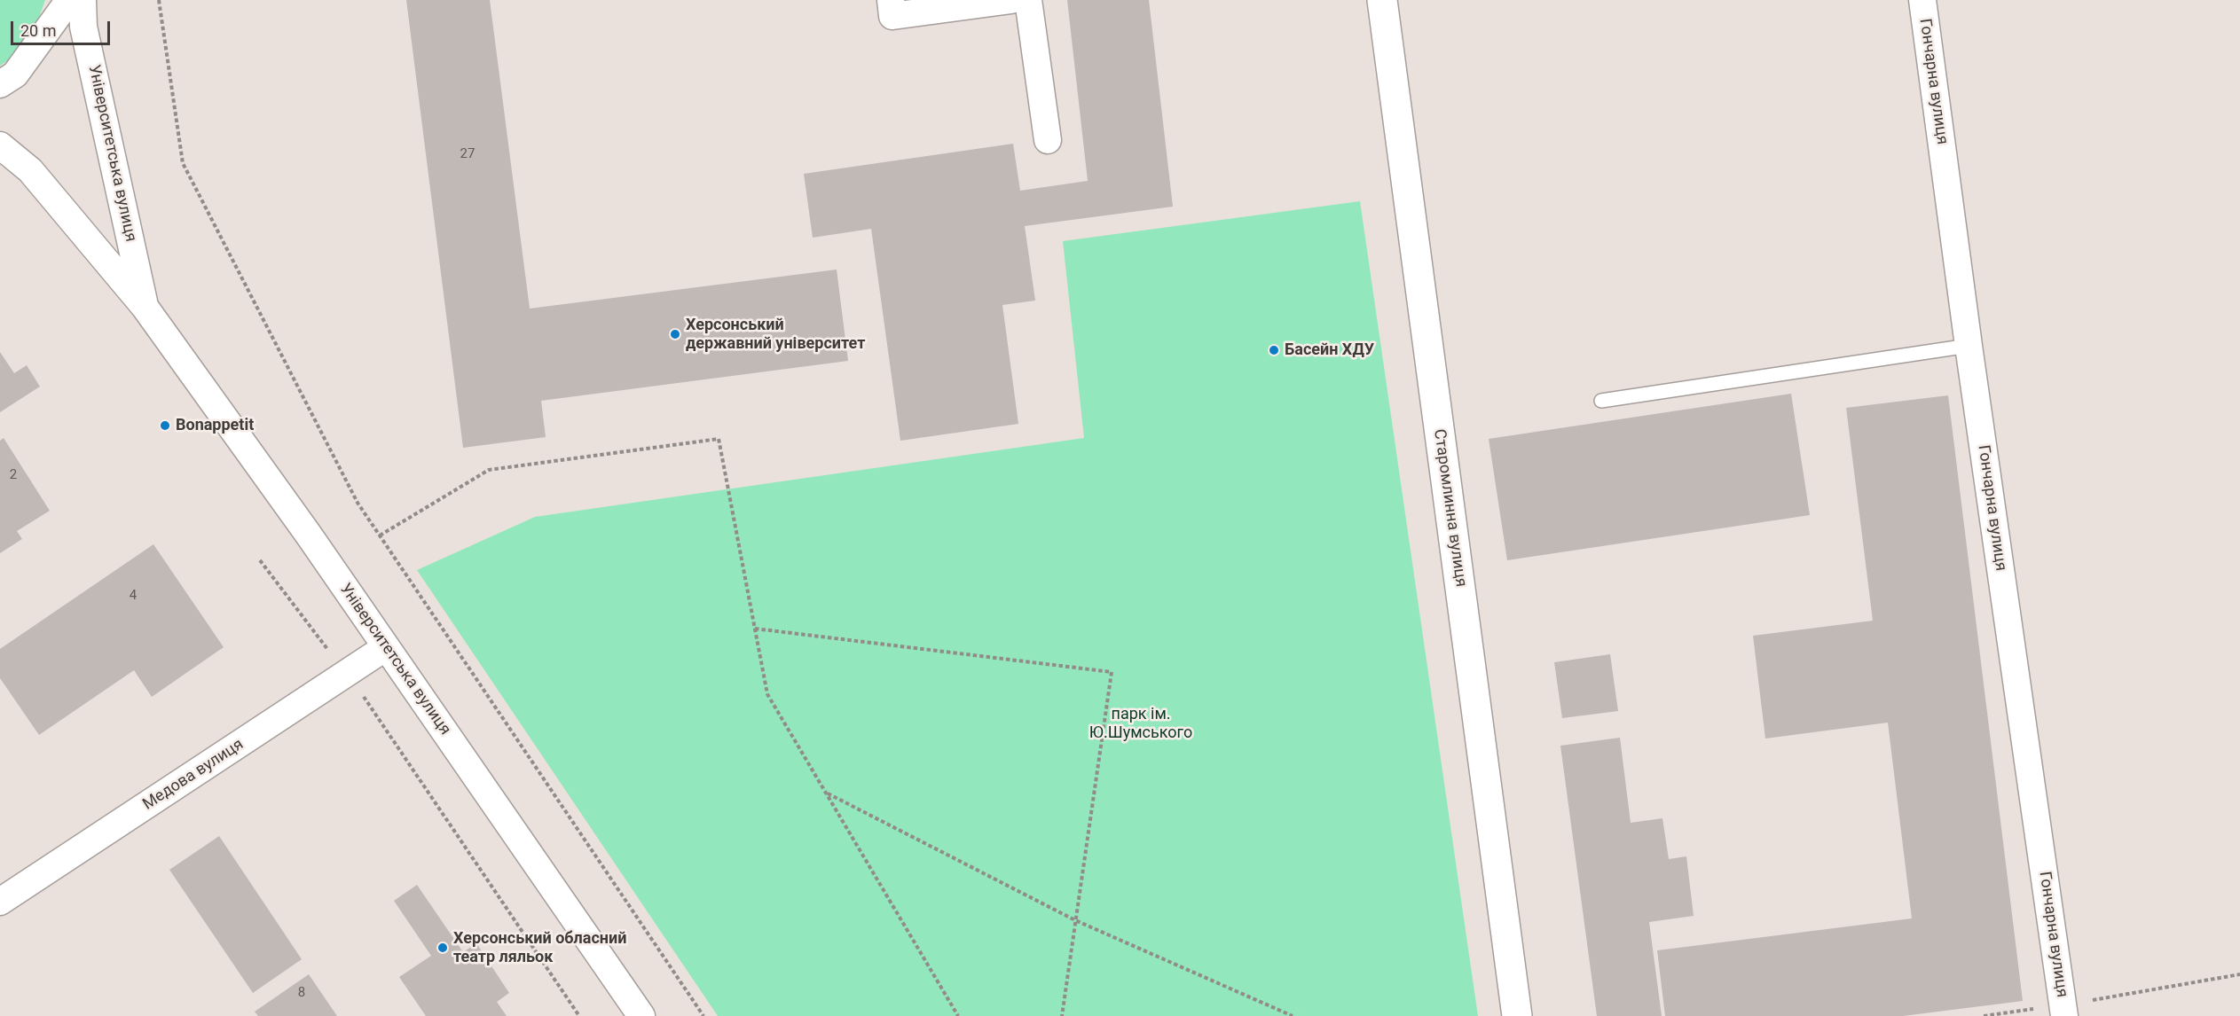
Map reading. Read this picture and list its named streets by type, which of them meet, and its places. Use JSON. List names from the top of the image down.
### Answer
{
  "streets": {
    "street": [
      "Гончарна вулиця",
      "Університетська вулиця",
      "Старомлинна вулиця",
      "Медова вулиця"
    ]
  },
  "crossings": [
    ["Університетська вулиця", "Медова вулиця"]
  ],
  "parks": ["парк ім. Ю.Шумського"],
  "places": [
    "Херсонський державний університет",
    "Басейн ХДУ",
    "Bonappetit",
    "Херсонський обласний театр ляльок"
  ],
  "house_numbers": [
    "27",
    "2",
    "4",
    "8"
  ],
  "scale_bar": "20 m"
}
